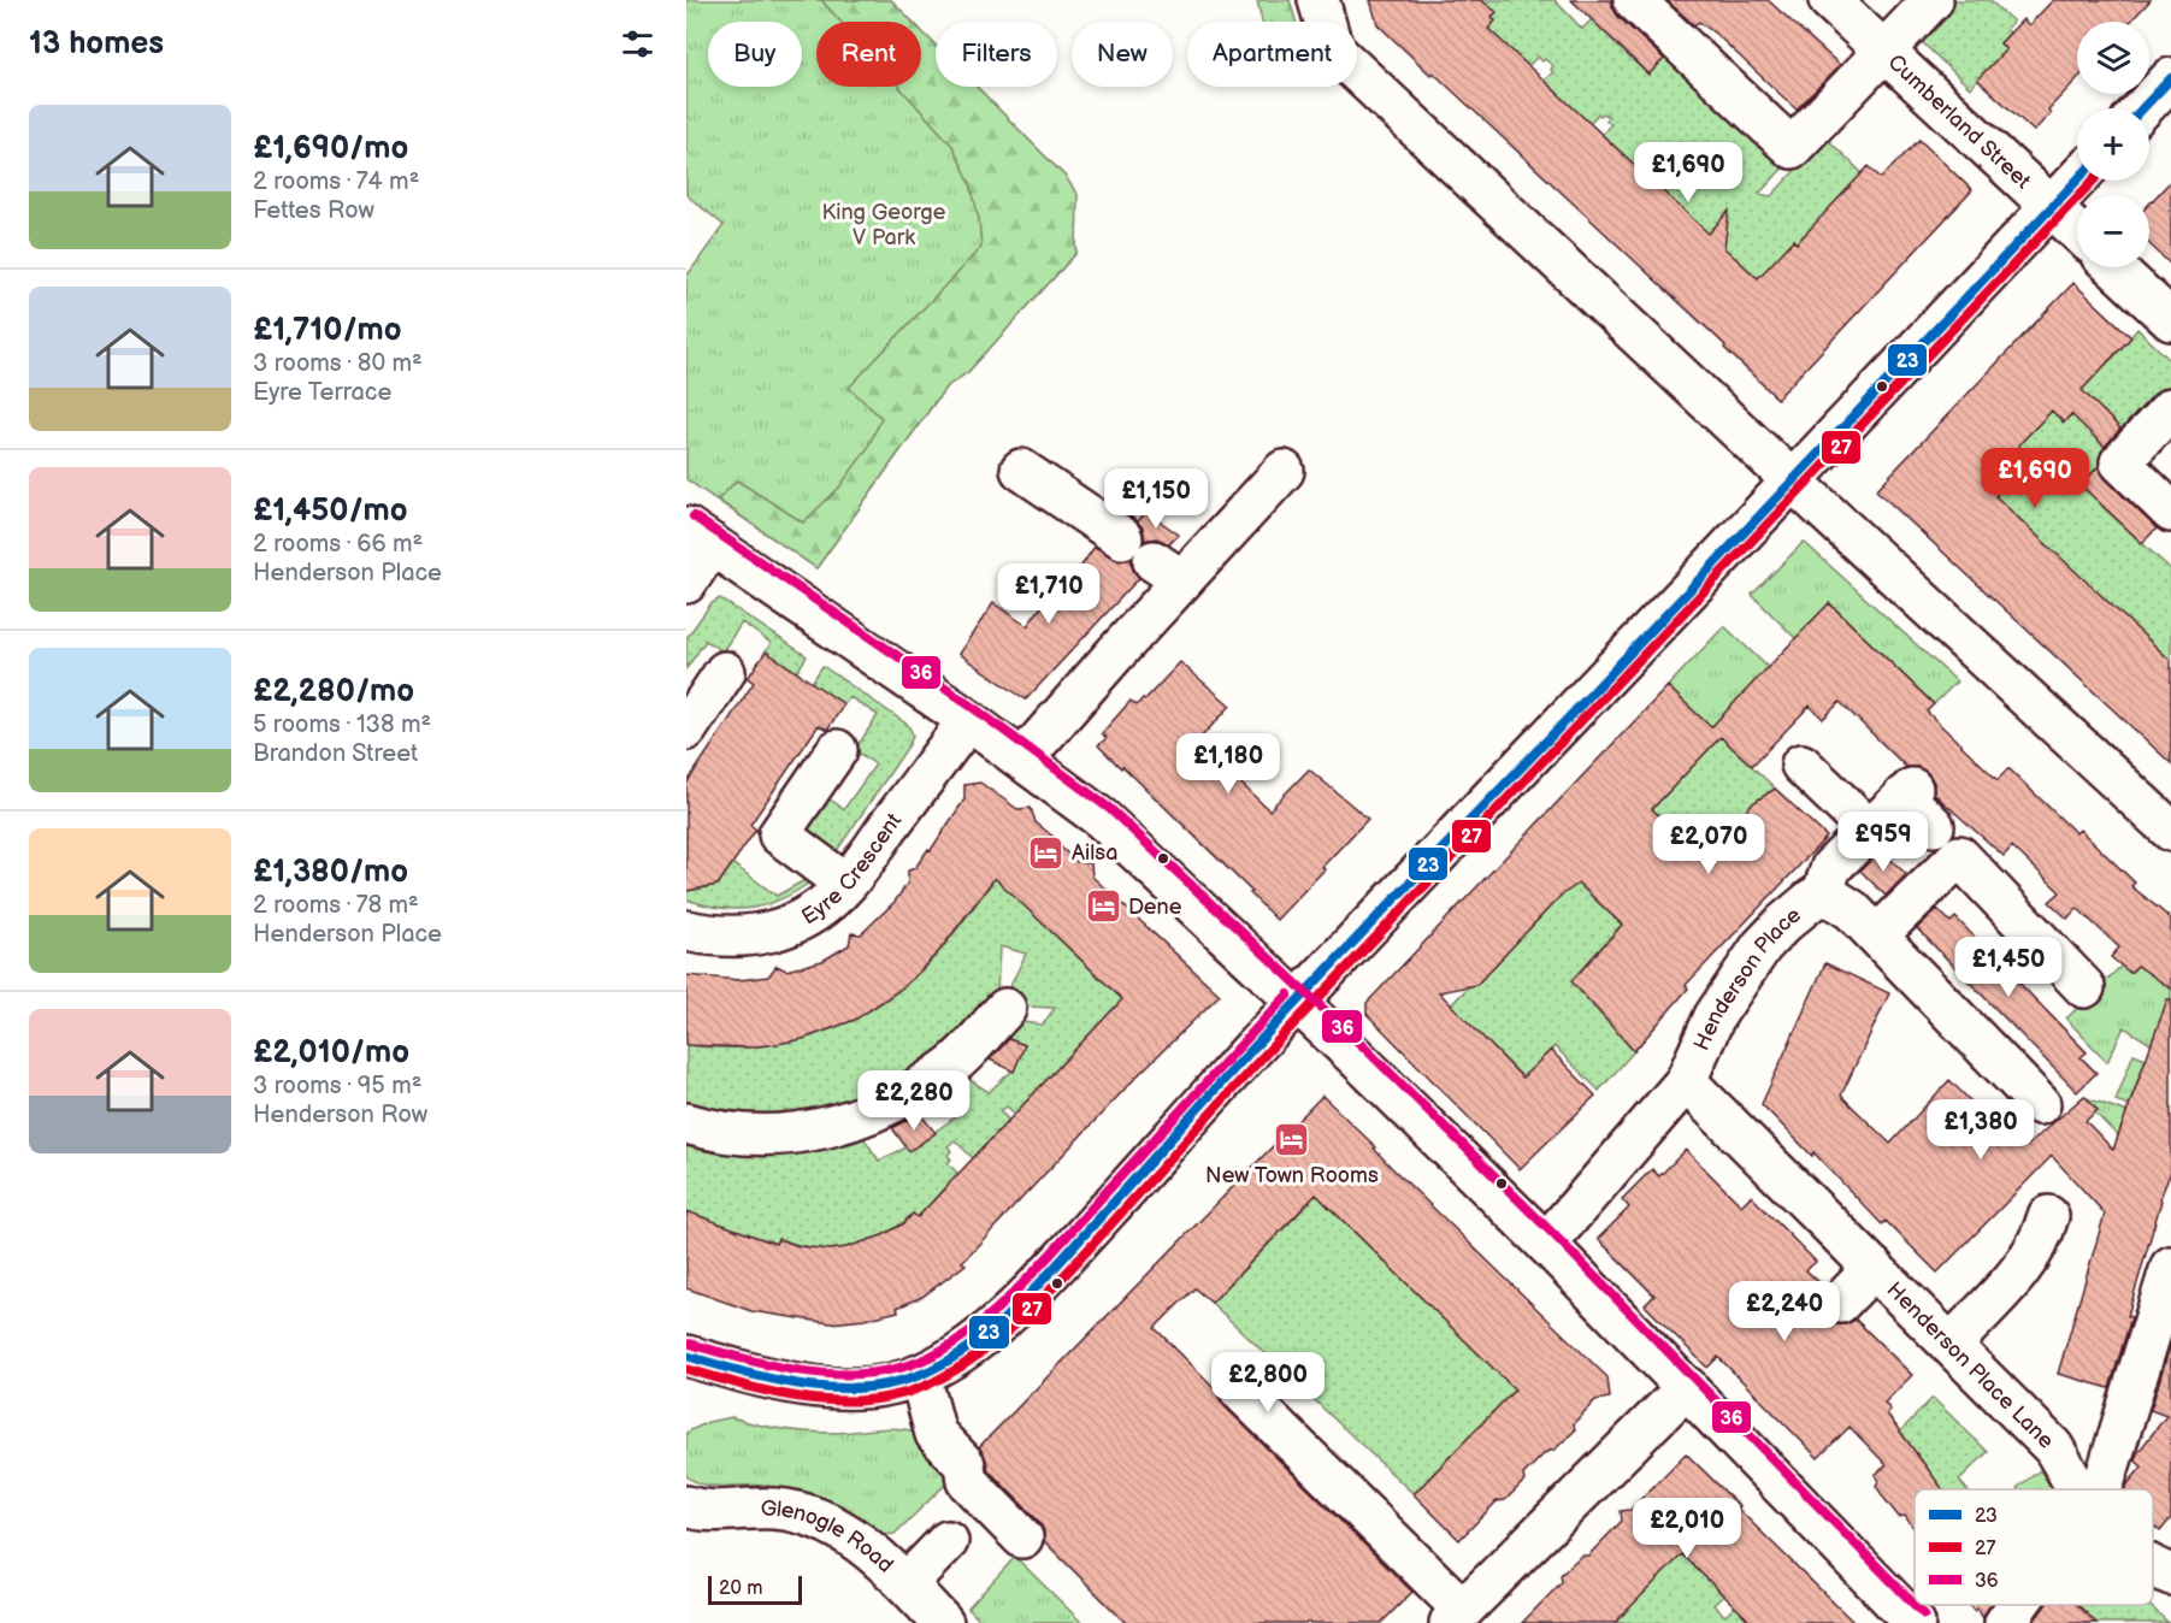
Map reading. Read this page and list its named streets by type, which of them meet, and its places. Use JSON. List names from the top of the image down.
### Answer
{
  "streets": {
    "street": [
      "Cumberland Street",
      "Eyre Crescent",
      "Henderson Place",
      "Henderson Place Lane",
      "Glenogle Road"
    ]
  },
  "crossings": [
    ["Henderson Place", "Henderson Place Lane"]
  ],
  "parks": ["King George V Park"],
  "places": {
    "hotel": ["Ailsa", "Dene", "New Town Rooms"]
  },
  "lines": ["transit line 23", "transit line 27", "transit line 36"],
  "legend": ["23", "27", "36"],
  "scale_bar": "20 m",
  "page": {
    "heading": "13 homes",
    "map_buttons": ["+", "−"],
    "chip": [
      "Buy",
      "Rent",
      "Filters",
      "New",
      "Apartment"
    ],
    "list": [
      {
        "name": "£1,690/mo",
        "note": "2 rooms · 74 m² · Fettes Row"
      },
      {
        "name": "£1,710/mo",
        "note": "3 rooms · 80 m² · Eyre Terrace"
      },
      {
        "name": "£1,450/mo",
        "note": "2 rooms · 66 m² · Henderson Place"
      },
      {
        "name": "£2,280/mo",
        "note": "5 rooms · 138 m² · Brandon Street"
      },
      {
        "name": "£1,380/mo",
        "note": "2 rooms · 78 m² · Henderson Place"
      },
      {
        "name": "£2,010/mo",
        "note": "3 rooms · 95 m² · Henderson Row"
      }
    ],
    "price": [
      "£1,690",
      "£1,690",
      "£1,150",
      "£1,710",
      "£1,180",
      "£959",
      "£2,070",
      "£1,450",
      "£2,280",
      "£1,380",
      "£2,240",
      "£2,800",
      "£2,010"
    ],
    "scale": "20 m"
  }
}
